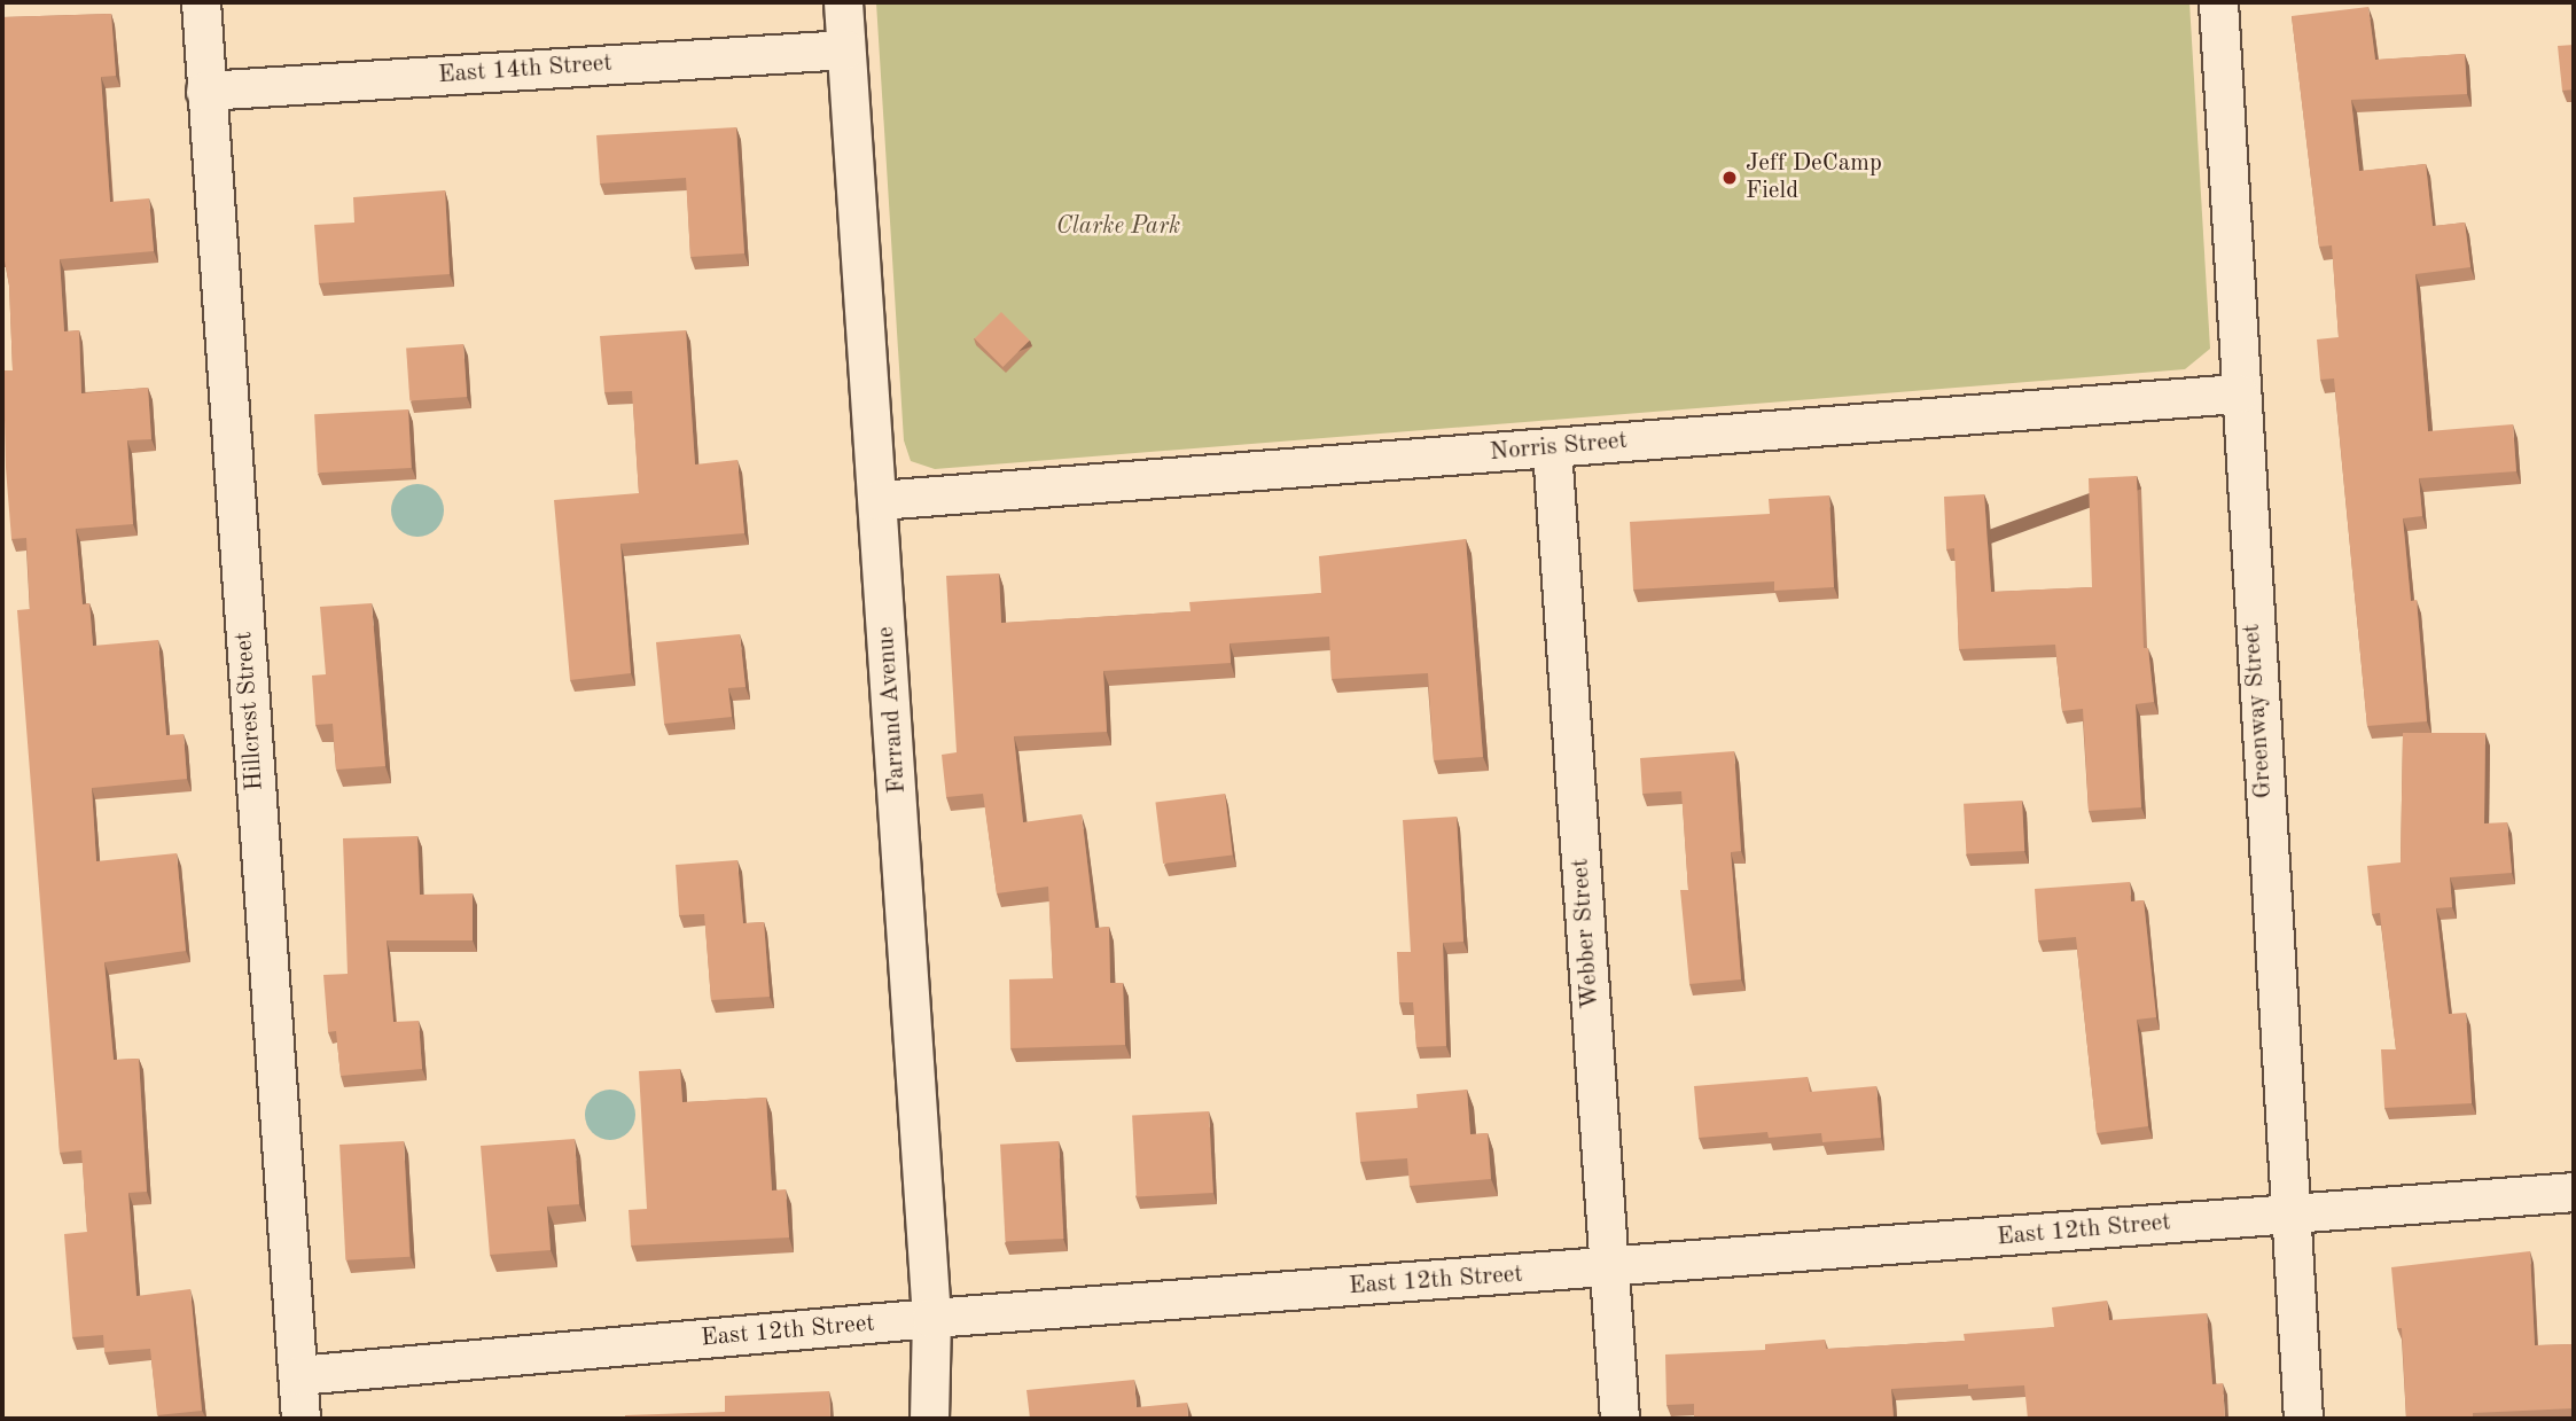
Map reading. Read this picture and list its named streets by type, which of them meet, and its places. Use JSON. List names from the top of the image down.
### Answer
{
  "streets": {
    "street": [
      "East 14th Street",
      "Norris Street",
      "Farrand Avenue",
      "Hillcrest Street",
      "Greenway Street",
      "Webber Street",
      "East 12th Street"
    ]
  },
  "crossings": [
    ["East 14th Street", "Farrand Avenue"],
    ["East 14th Street", "Hillcrest Street"],
    ["Norris Street", "Farrand Avenue"],
    ["Norris Street", "Greenway Street"],
    ["Norris Street", "Webber Street"],
    ["Farrand Avenue", "East 12th Street"],
    ["Hillcrest Street", "East 12th Street"],
    ["Greenway Street", "East 12th Street"],
    ["Webber Street", "East 12th Street"]
  ],
  "parks": ["Clarke Park"],
  "places": ["Jeff DeCamp Field"]
}
